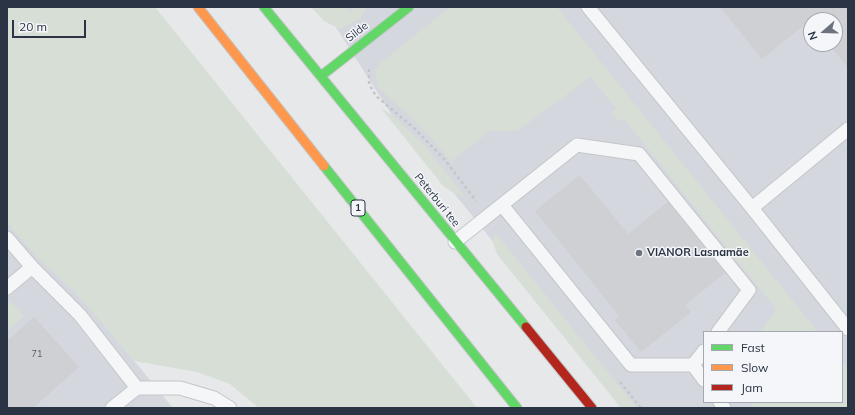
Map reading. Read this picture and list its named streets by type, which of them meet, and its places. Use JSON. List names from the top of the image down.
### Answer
{
  "streets": {
    "main road": ["Silde", "Peterburi tee", "1"]
  },
  "crossings": [
    ["Silde", "Peterburi tee"]
  ],
  "places": ["VIANOR Lasnamäe"],
  "house_numbers": ["71"],
  "legend": ["Fast", "Slow", "Jam"],
  "scale_bar": "20 m",
  "north": "left"
}
